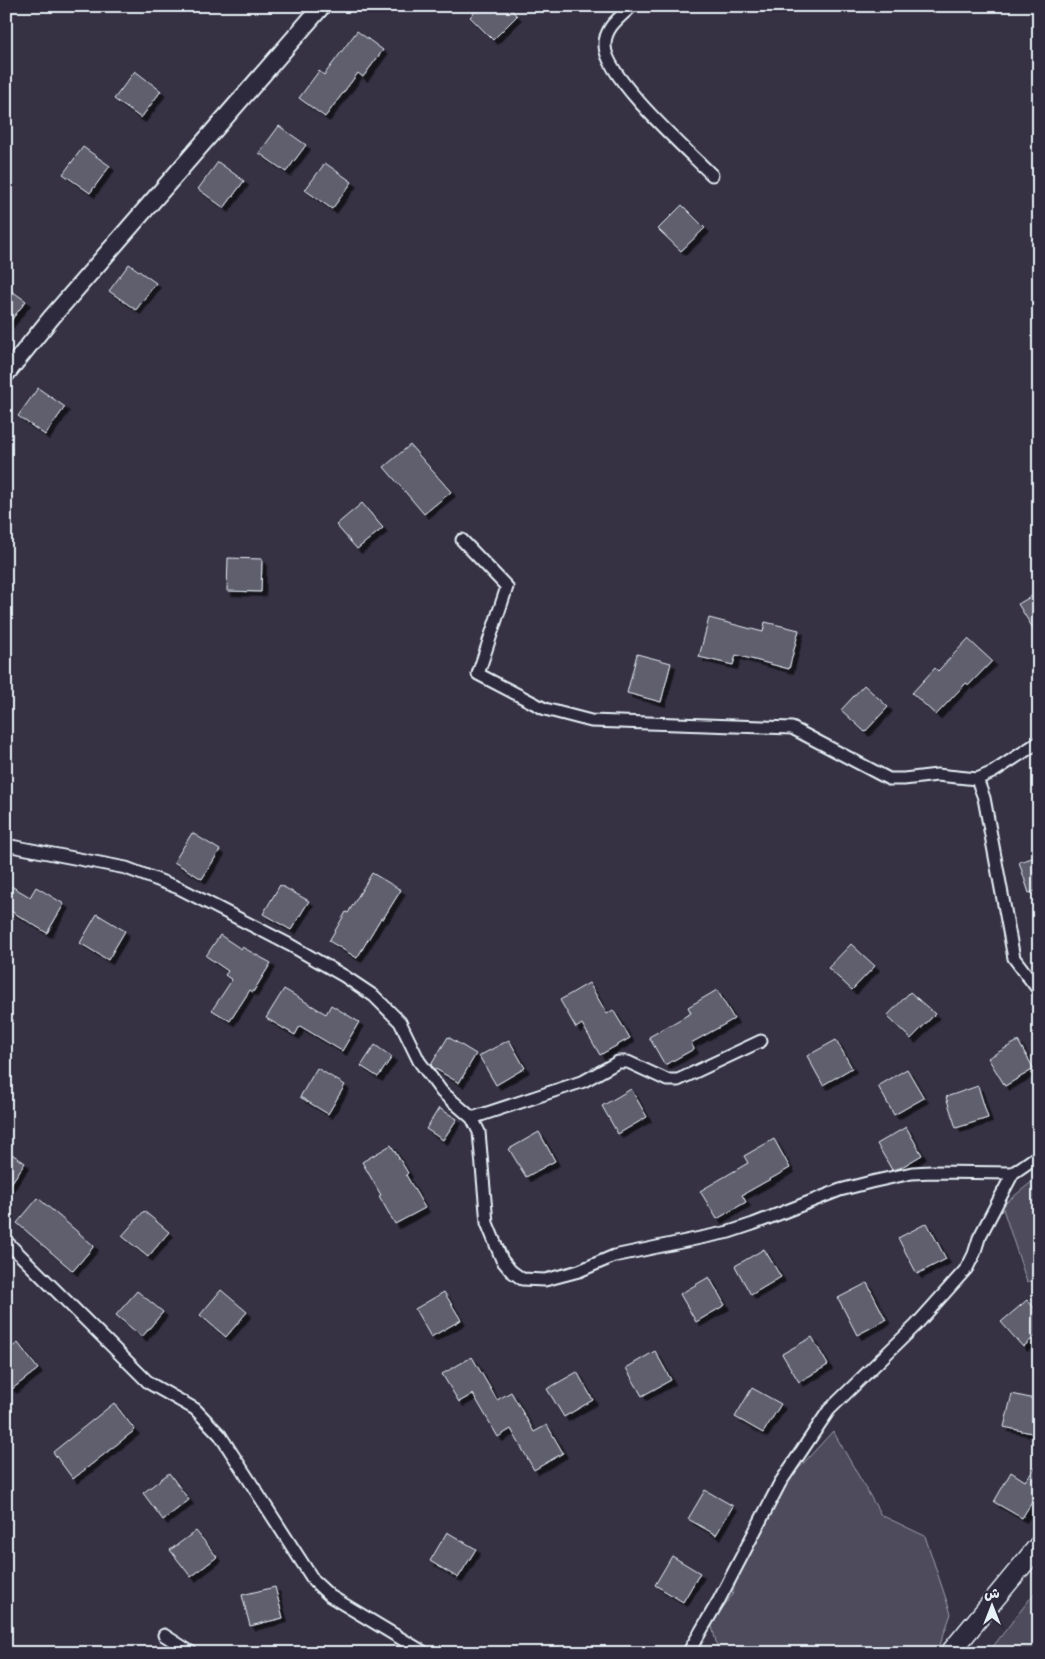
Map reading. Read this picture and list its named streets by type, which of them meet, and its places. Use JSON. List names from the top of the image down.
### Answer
{
  "north": "top"
}
